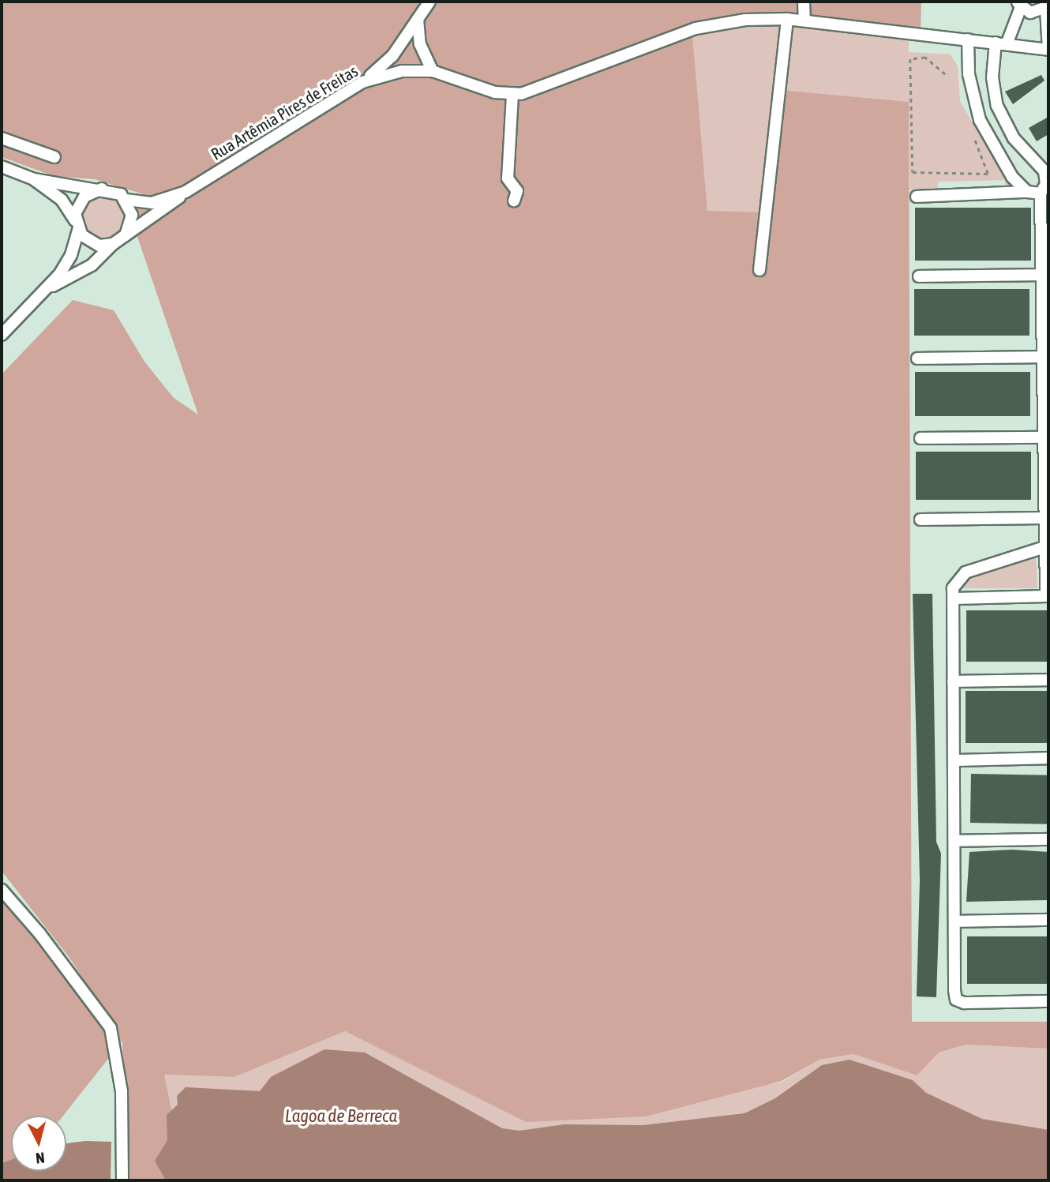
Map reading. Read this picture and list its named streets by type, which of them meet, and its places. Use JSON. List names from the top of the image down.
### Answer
{
  "streets": {
    "street": ["Rua Artêmia Pires de Freitas"]
  },
  "water": ["Lagoa de Berreca"],
  "north": "bottom"
}
